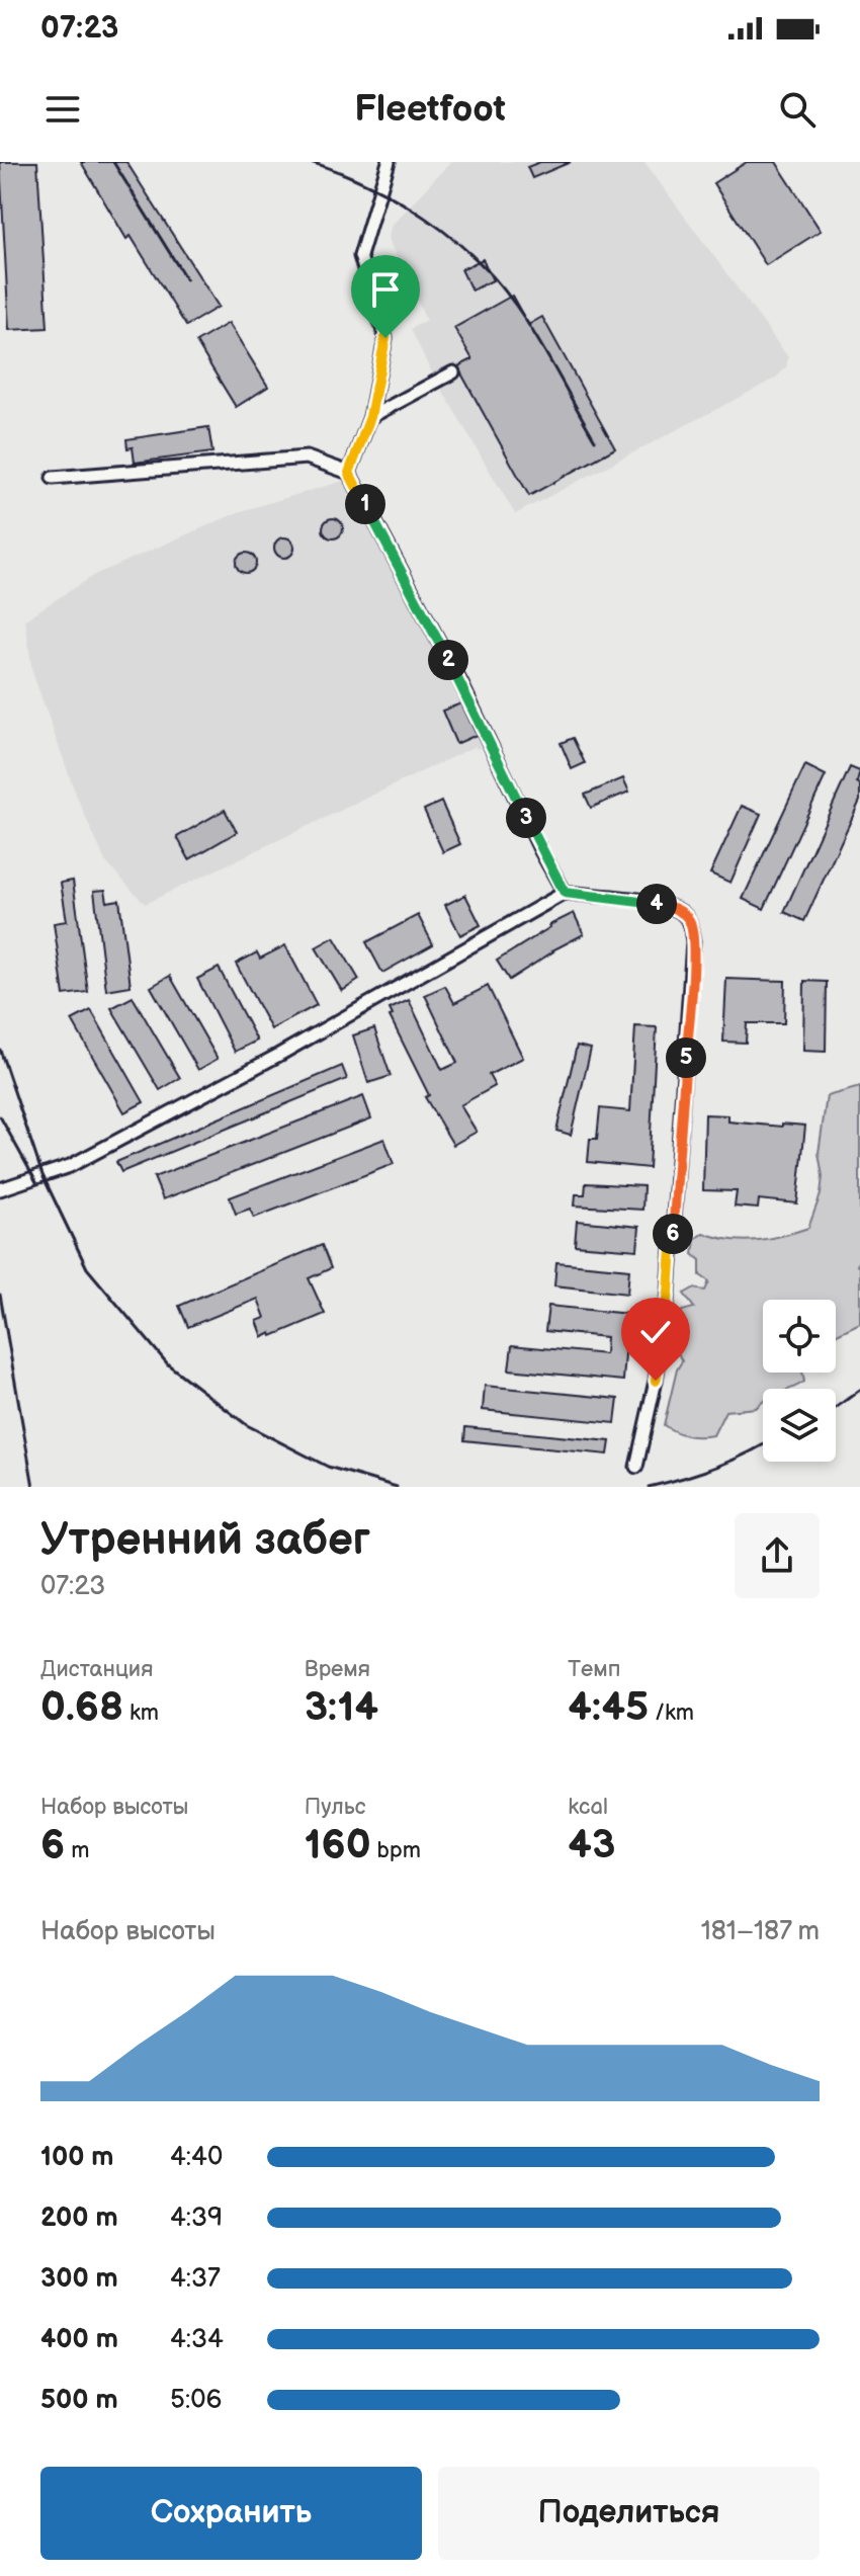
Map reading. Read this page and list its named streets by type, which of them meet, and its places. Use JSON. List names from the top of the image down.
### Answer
{
  "page": {
    "status": "07:23",
    "header": "Fleetfoot",
    "pins": [
      "1",
      "2",
      "3",
      "4",
      "5",
      "6"
    ],
    "heading": ["Утренний забег", "07:23"],
    "stats": [
      ["Дистанция", "0.68 km"],
      ["Время", "3:14"],
      ["Темп", "4:45 /km"],
      ["Набор высоты", "6 m"],
      ["Пульс", "160 bpm"],
      ["kcal", "43"]
    ],
    "chart": ["Набор высоты", "181–187 m"],
    "list": [
      {
        "name": "100 m",
        "note": "4:40"
      },
      {
        "name": "200 m",
        "note": "4:39"
      },
      {
        "name": "300 m",
        "note": "4:37"
      },
      {
        "name": "400 m",
        "note": "4:34"
      },
      {
        "name": "500 m",
        "note": "5:06"
      }
    ],
    "buttons": ["Сохранить", "Поделиться"]
  }
}
